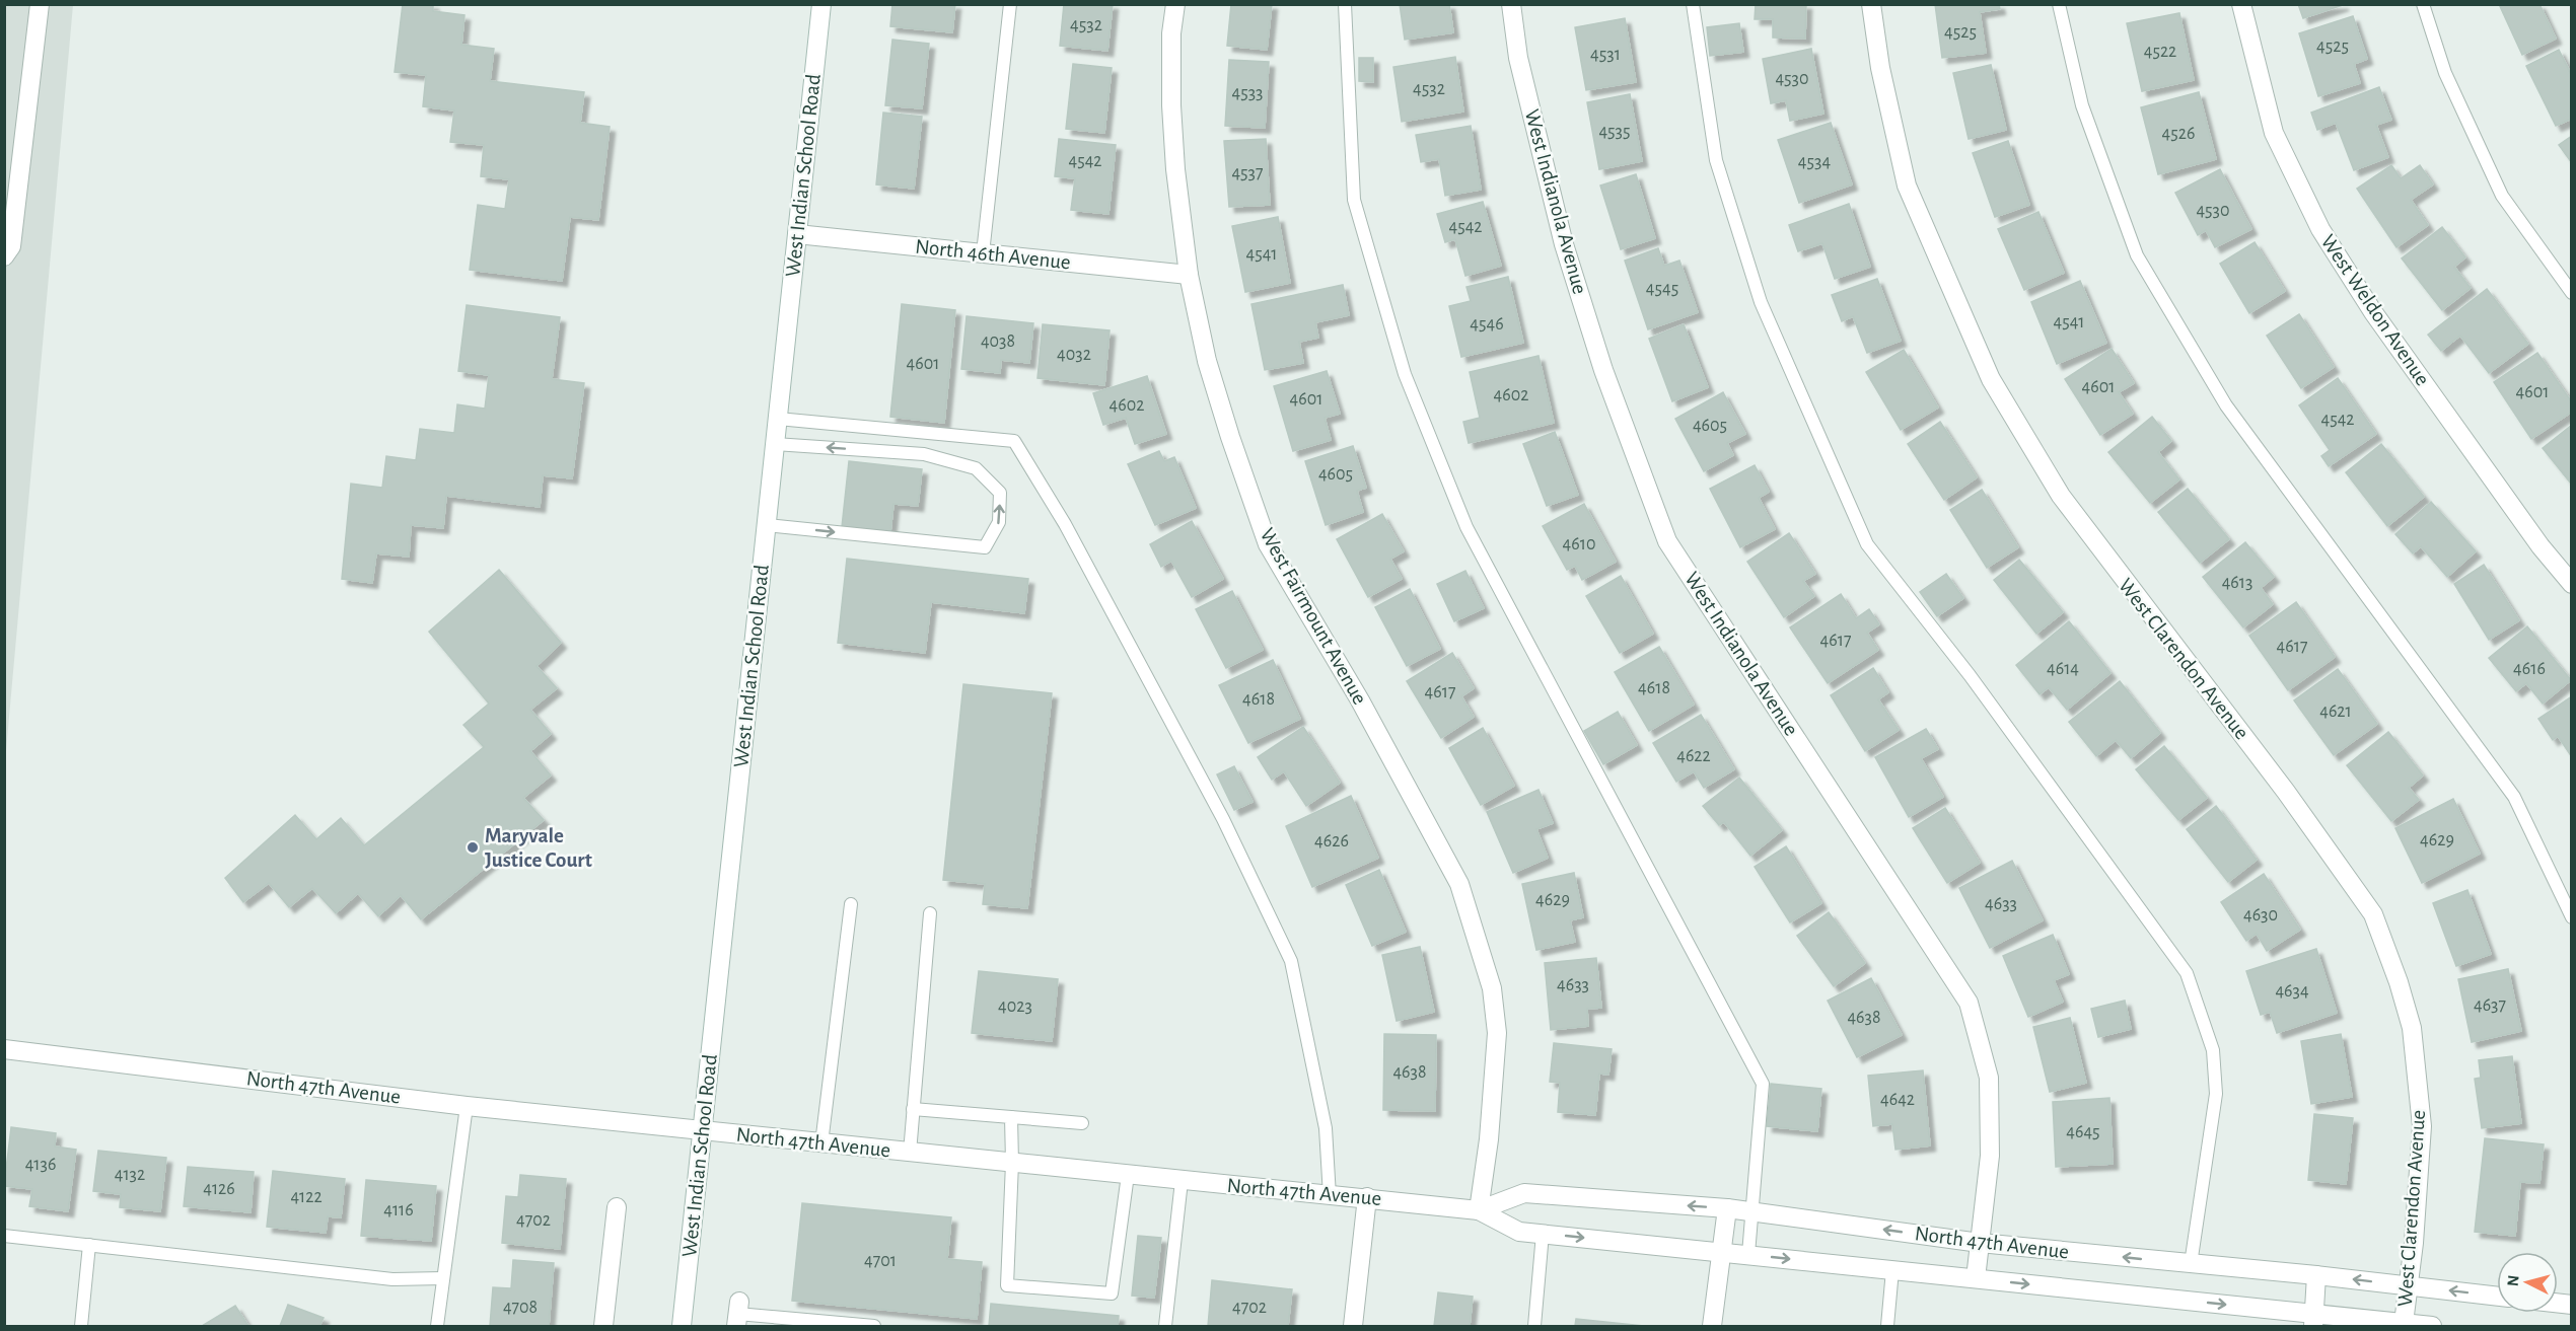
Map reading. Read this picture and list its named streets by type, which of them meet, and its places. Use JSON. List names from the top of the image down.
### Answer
{
  "streets": {
    "street": [
      "West Indian School Road",
      "West Indianola Avenue",
      "North 46th Avenue",
      "West Weldon Avenue",
      "West Fairmount Avenue",
      "West Clarendon Avenue",
      "North 47th Avenue"
    ]
  },
  "crossings": [
    ["West Indian School Road", "North 46th Avenue"],
    ["West Indian School Road", "North 47th Avenue"],
    ["West Indianola Avenue", "North 47th Avenue"],
    ["North 46th Avenue", "West Fairmount Avenue"],
    ["West Fairmount Avenue", "North 47th Avenue"],
    ["West Clarendon Avenue", "North 47th Avenue"]
  ],
  "places": ["Maryvale Justice Court"],
  "house_numbers": [
    "4532",
    "4525",
    "4525",
    "4522",
    "4531",
    "4530",
    "4532",
    "4533",
    "4535",
    "4526",
    "4542",
    "4534",
    "4537",
    "4530",
    "4542",
    "4541",
    "4545",
    "4541",
    "4546",
    "4038",
    "4032",
    "4601",
    "4601",
    "4601",
    "4602",
    "4601",
    "4602",
    "4542",
    "4605",
    "4605",
    "4610",
    "4613",
    "4617",
    "4617",
    "4614",
    "4616",
    "4618",
    "4617",
    "4618",
    "4621",
    "4622",
    "4629",
    "4626",
    "4629",
    "4633",
    "4630",
    "4633",
    "4634",
    "4637",
    "4023",
    "4638",
    "4638",
    "4642",
    "4645",
    "4136",
    "4132",
    "4126",
    "4122",
    "4116",
    "4702",
    "4701",
    "4708",
    "4702"
  ],
  "north": "left"
}
